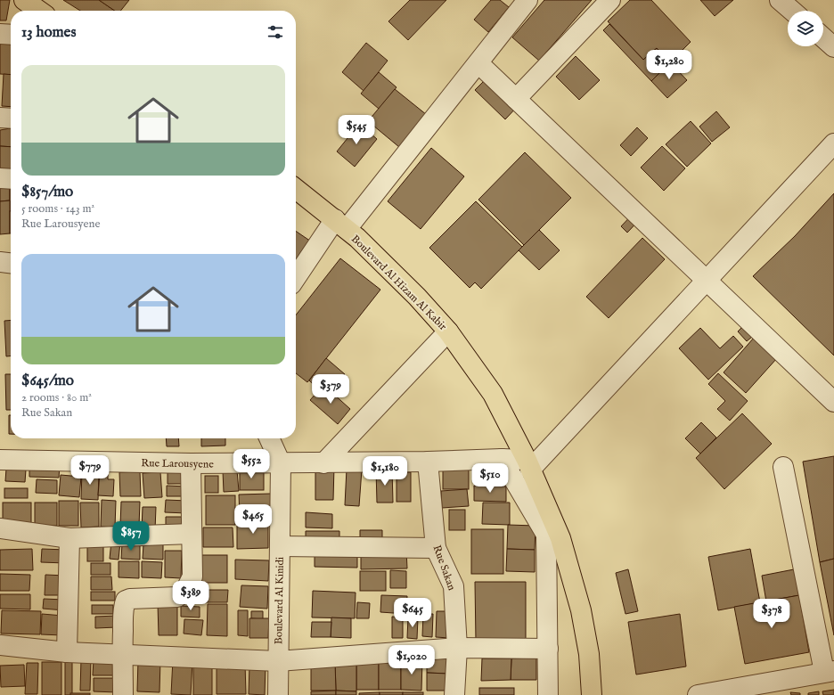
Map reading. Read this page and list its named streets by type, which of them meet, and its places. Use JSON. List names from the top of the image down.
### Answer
{
  "streets": {
    "main road": ["Boulevard Al Hizam Al Kabir"],
    "street": ["Rue Larousyene", "Rue Sakan", "Boulevard Al Kinidi"]
  },
  "crossings": [
    ["Boulevard Al Hizam Al Kabir", "Rue Larousyene"],
    ["Rue Larousyene", "Rue Sakan"],
    ["Rue Larousyene", "Boulevard Al Kinidi"]
  ],
  "page": {
    "heading": "13 homes",
    "price": [
      "$1,280",
      "$545",
      "$379",
      "$552",
      "$779",
      "$1,180",
      "$510",
      "$465",
      "$857",
      "$389",
      "$645",
      "$378",
      "$1,020"
    ],
    "list": [
      {
        "name": "$857/mo",
        "note": "5 rooms · 143 m² · Rue Larousyene"
      },
      {
        "name": "$645/mo",
        "note": "2 rooms · 80 m² · Rue Sakan"
      }
    ]
  }
}
